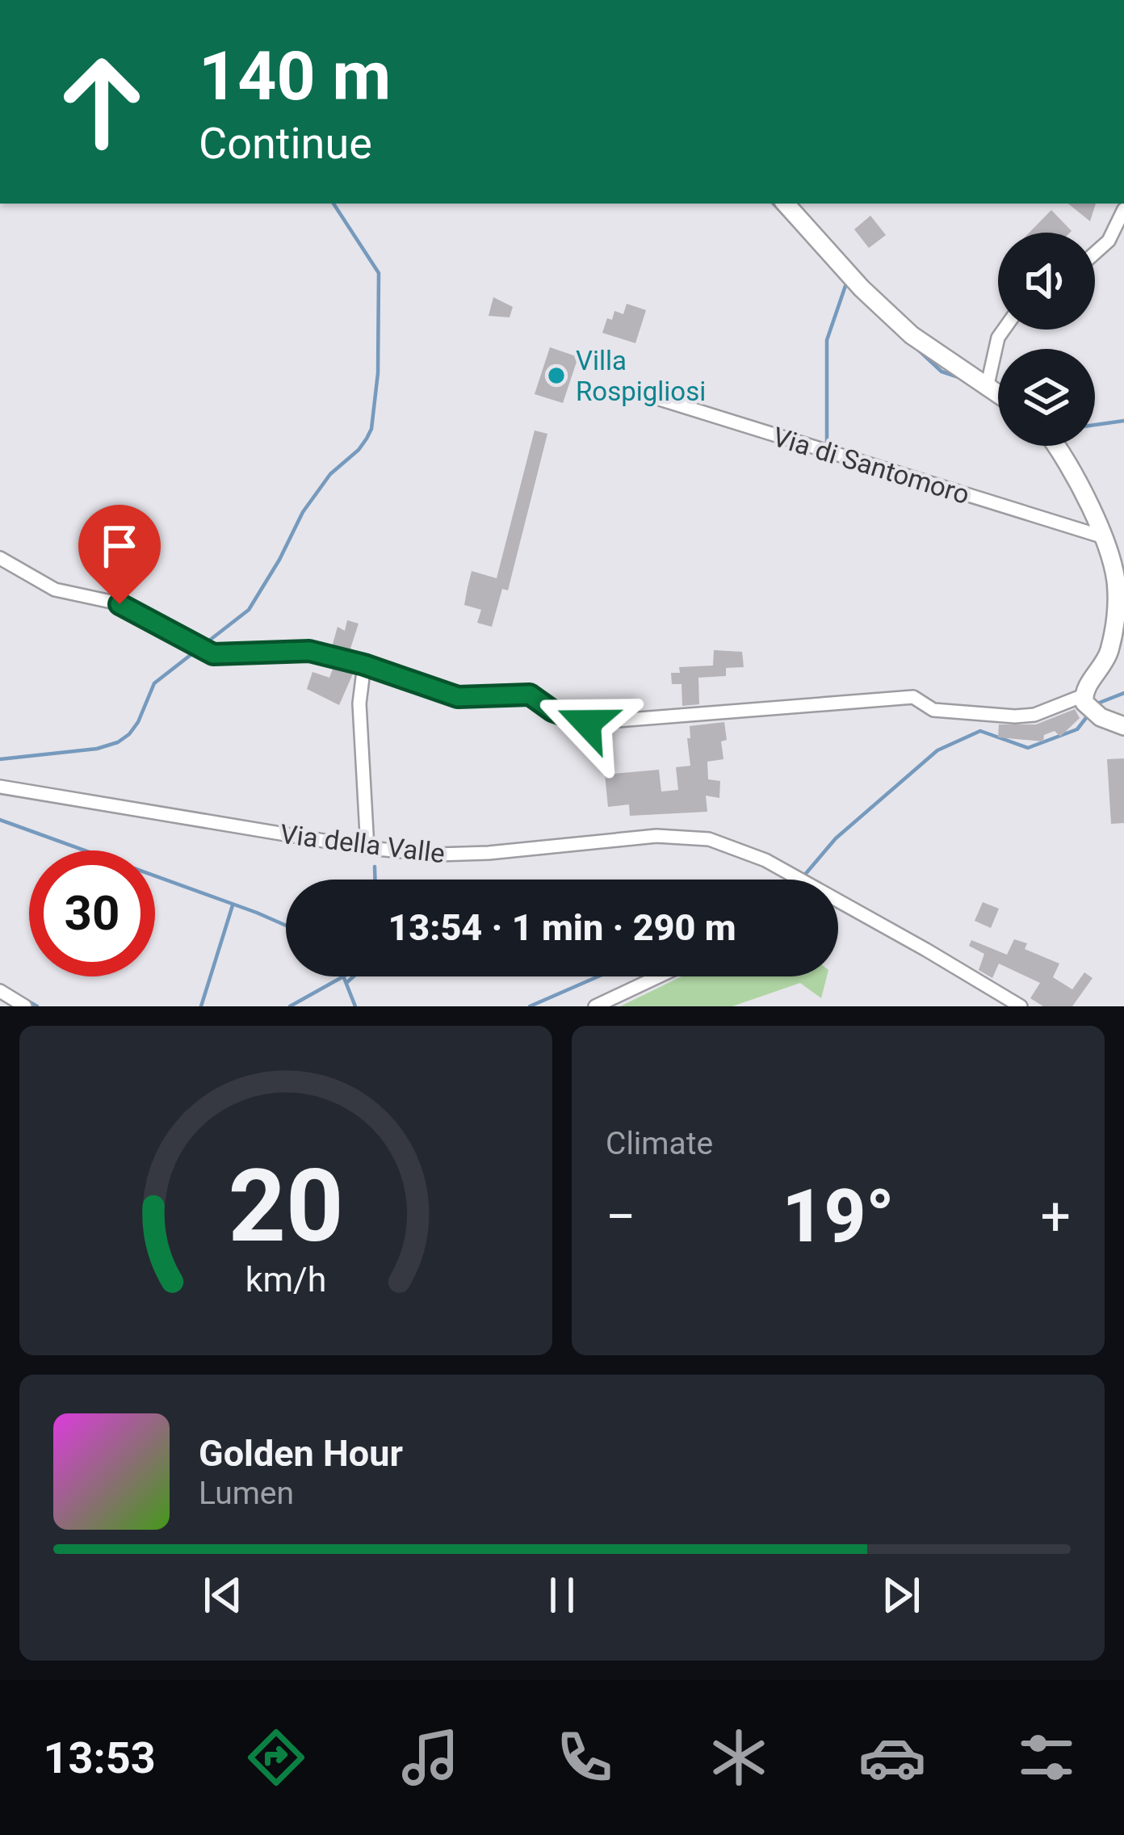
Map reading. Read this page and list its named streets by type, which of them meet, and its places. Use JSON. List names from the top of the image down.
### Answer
{
  "streets": {
    "street": ["Via di Santomoro", "Via della Valle"]
  },
  "places": ["Villa Rospigliosi"],
  "page": {
    "turn": ["140 m", "Continue"],
    "limit": "30",
    "trip": "13:54 · 1 min · 290 m",
    "tile": "Climate",
    "heat": ["−", "19°", "+"],
    "song": ["Golden Hour", "Lumen"],
    "tabs": "13:53",
    "gauge": ["20", "km/h"]
  }
}
